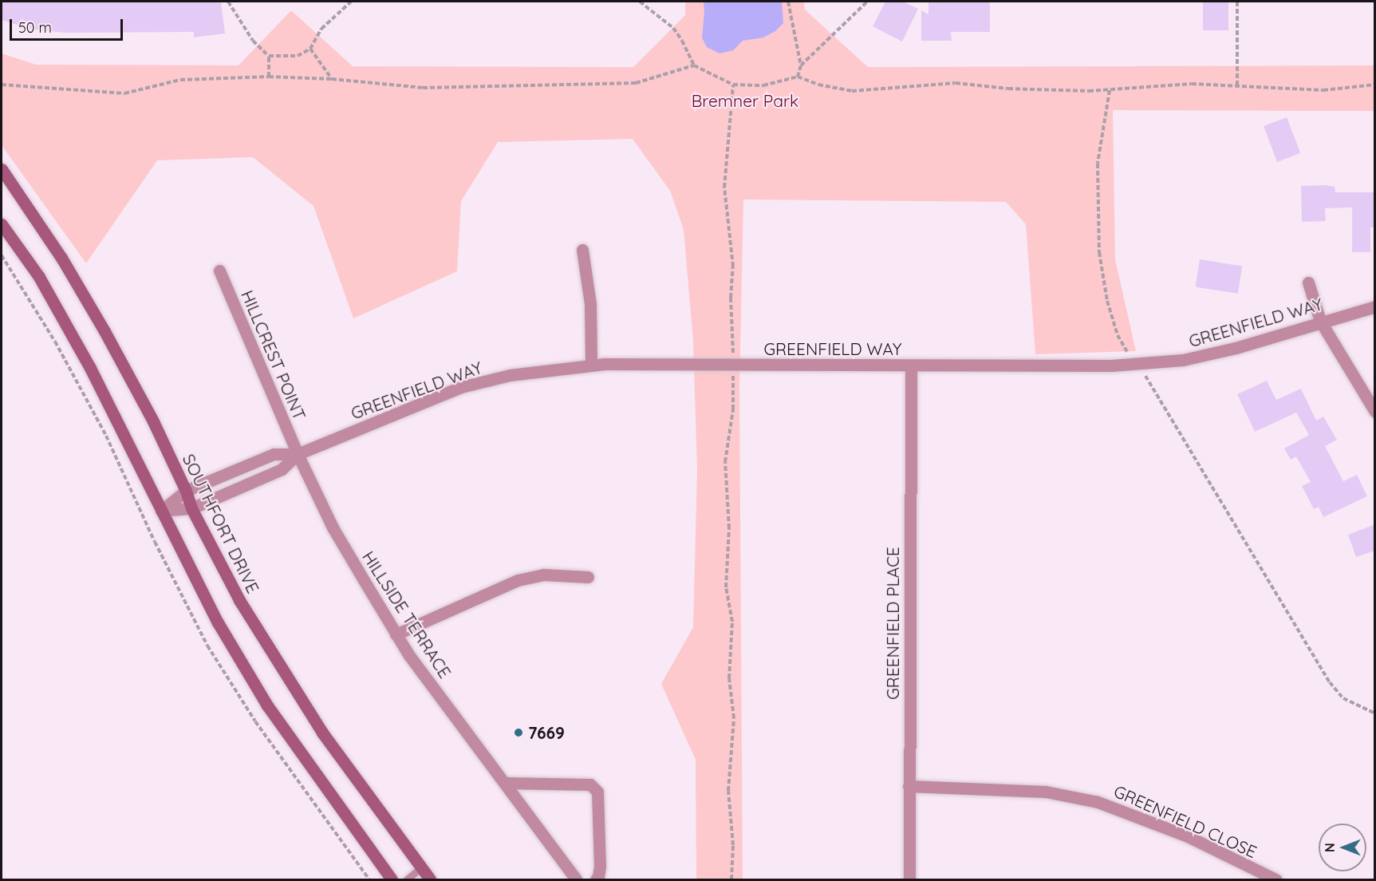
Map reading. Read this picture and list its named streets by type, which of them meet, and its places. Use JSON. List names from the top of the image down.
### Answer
{
  "streets": {
    "main road": ["SOUTHFORT DRIVE"],
    "street": [
      "GREENFIELD WAY",
      "HILLCREST POINT",
      "HILLSIDE TERRACE",
      "GREENFIELD PLACE",
      "GREENFIELD CLOSE"
    ]
  },
  "crossings": [
    ["GREENFIELD WAY", "HILLCREST POINT"],
    ["GREENFIELD WAY", "SOUTHFORT DRIVE"],
    ["GREENFIELD WAY", "HILLSIDE TERRACE"],
    ["GREENFIELD WAY", "GREENFIELD PLACE"],
    ["HILLCREST POINT", "HILLSIDE TERRACE"],
    ["GREENFIELD PLACE", "GREENFIELD CLOSE"]
  ],
  "parks": ["Bremner Park"],
  "places": ["7669"],
  "scale_bar": "50 m",
  "north": "left"
}
